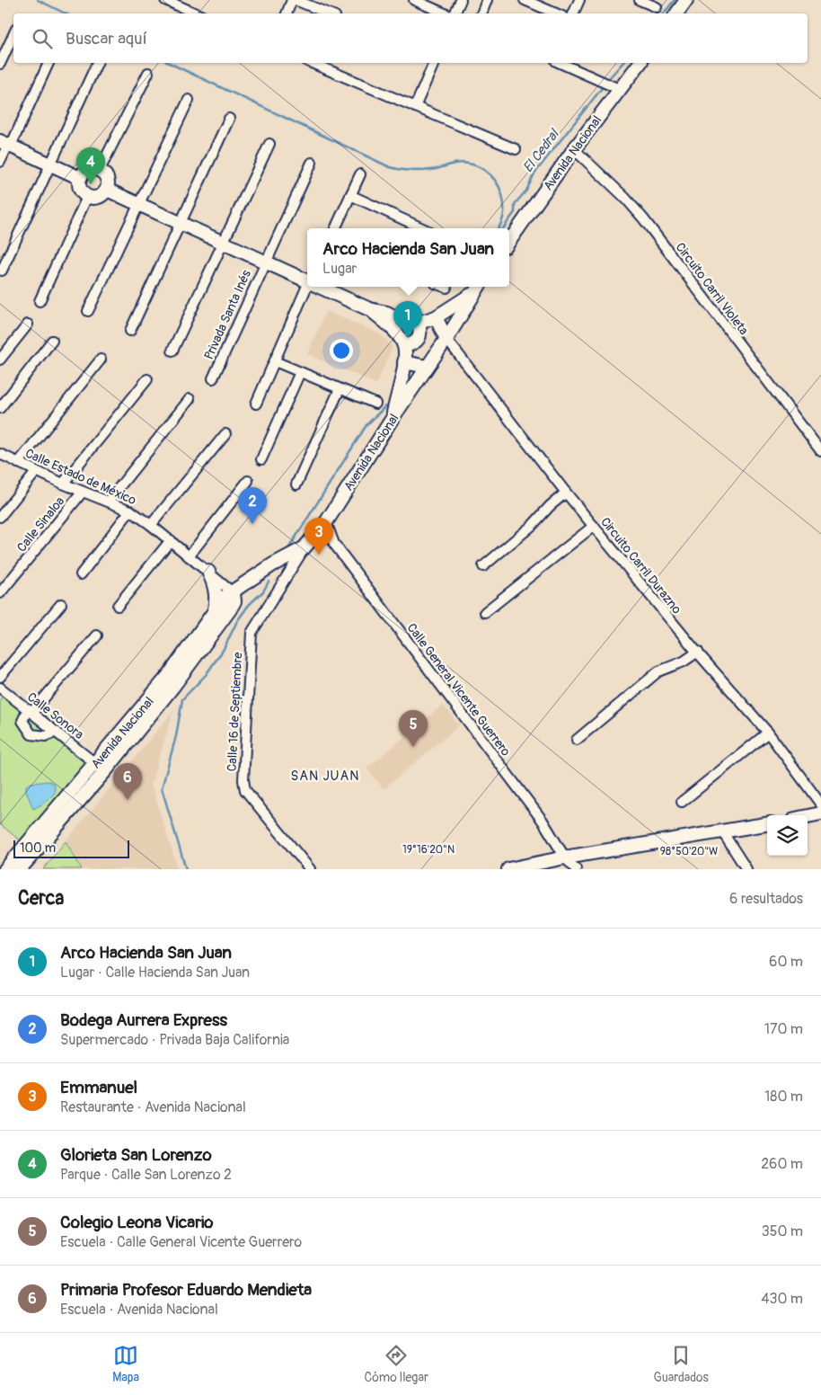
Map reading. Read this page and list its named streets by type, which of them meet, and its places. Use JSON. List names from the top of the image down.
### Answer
{
  "streets": {
    "main road": ["Avenida Nacional"],
    "street": [
      "Circuito Carril Violeta",
      "Privada Santa Inés",
      "Calle Estado de México",
      "Calle Sinaloa",
      "Circuito Carril Durazno",
      "Calle General Vicente Guerrero",
      "Calle 16 de Septiembre",
      "Calle Sonora"
    ]
  },
  "crossings": [
    ["Avenida Nacional", "Circuito Carril Violeta"],
    ["Avenida Nacional", "Calle Estado de México"],
    ["Avenida Nacional", "Circuito Carril Durazno"],
    ["Avenida Nacional", "Calle General Vicente Guerrero"],
    ["Avenida Nacional", "Calle 16 de Septiembre"],
    ["Avenida Nacional", "Calle Sonora"],
    ["Calle Estado de México", "Calle Sinaloa"]
  ],
  "districts": ["SAN JUAN"],
  "water": ["El Cedral"],
  "scale_bar": "100 m",
  "page": {
    "search": "Buscar aquí",
    "pins": [
      "4",
      "1",
      "2",
      "3",
      "5",
      "6"
    ],
    "popup": ["Arco Hacienda San Juan", "Lugar"],
    "scale": "100 m",
    "heading": ["Cerca", "6 resultados"],
    "list": [
      {
        "mark": "1",
        "name": "Arco Hacienda San Juan",
        "note": "Lugar · Calle Hacienda San Juan",
        "value": "60 m"
      },
      {
        "mark": "2",
        "name": "Bodega Aurrera Express",
        "note": "Supermercado · Privada Baja California",
        "value": "170 m"
      },
      {
        "mark": "3",
        "name": "Emmanuel",
        "note": "Restaurante · Avenida Nacional",
        "value": "180 m"
      },
      {
        "mark": "4",
        "name": "Glorieta San Lorenzo",
        "note": "Parque · Calle San Lorenzo 2",
        "value": "260 m"
      },
      {
        "mark": "5",
        "name": "Colegio Leona Vicario",
        "note": "Escuela · Calle General Vicente Guerrero",
        "value": "350 m"
      },
      {
        "mark": "6",
        "name": "Primaria Profesor Eduardo Mendieta",
        "note": "Escuela · Avenida Nacional",
        "value": "430 m"
      }
    ],
    "nav": ["Mapa", "Cómo llegar", "Guardados"]
  },
  "coordinates": ["19°16'20\"N", "98°50'20\"W"]
}
